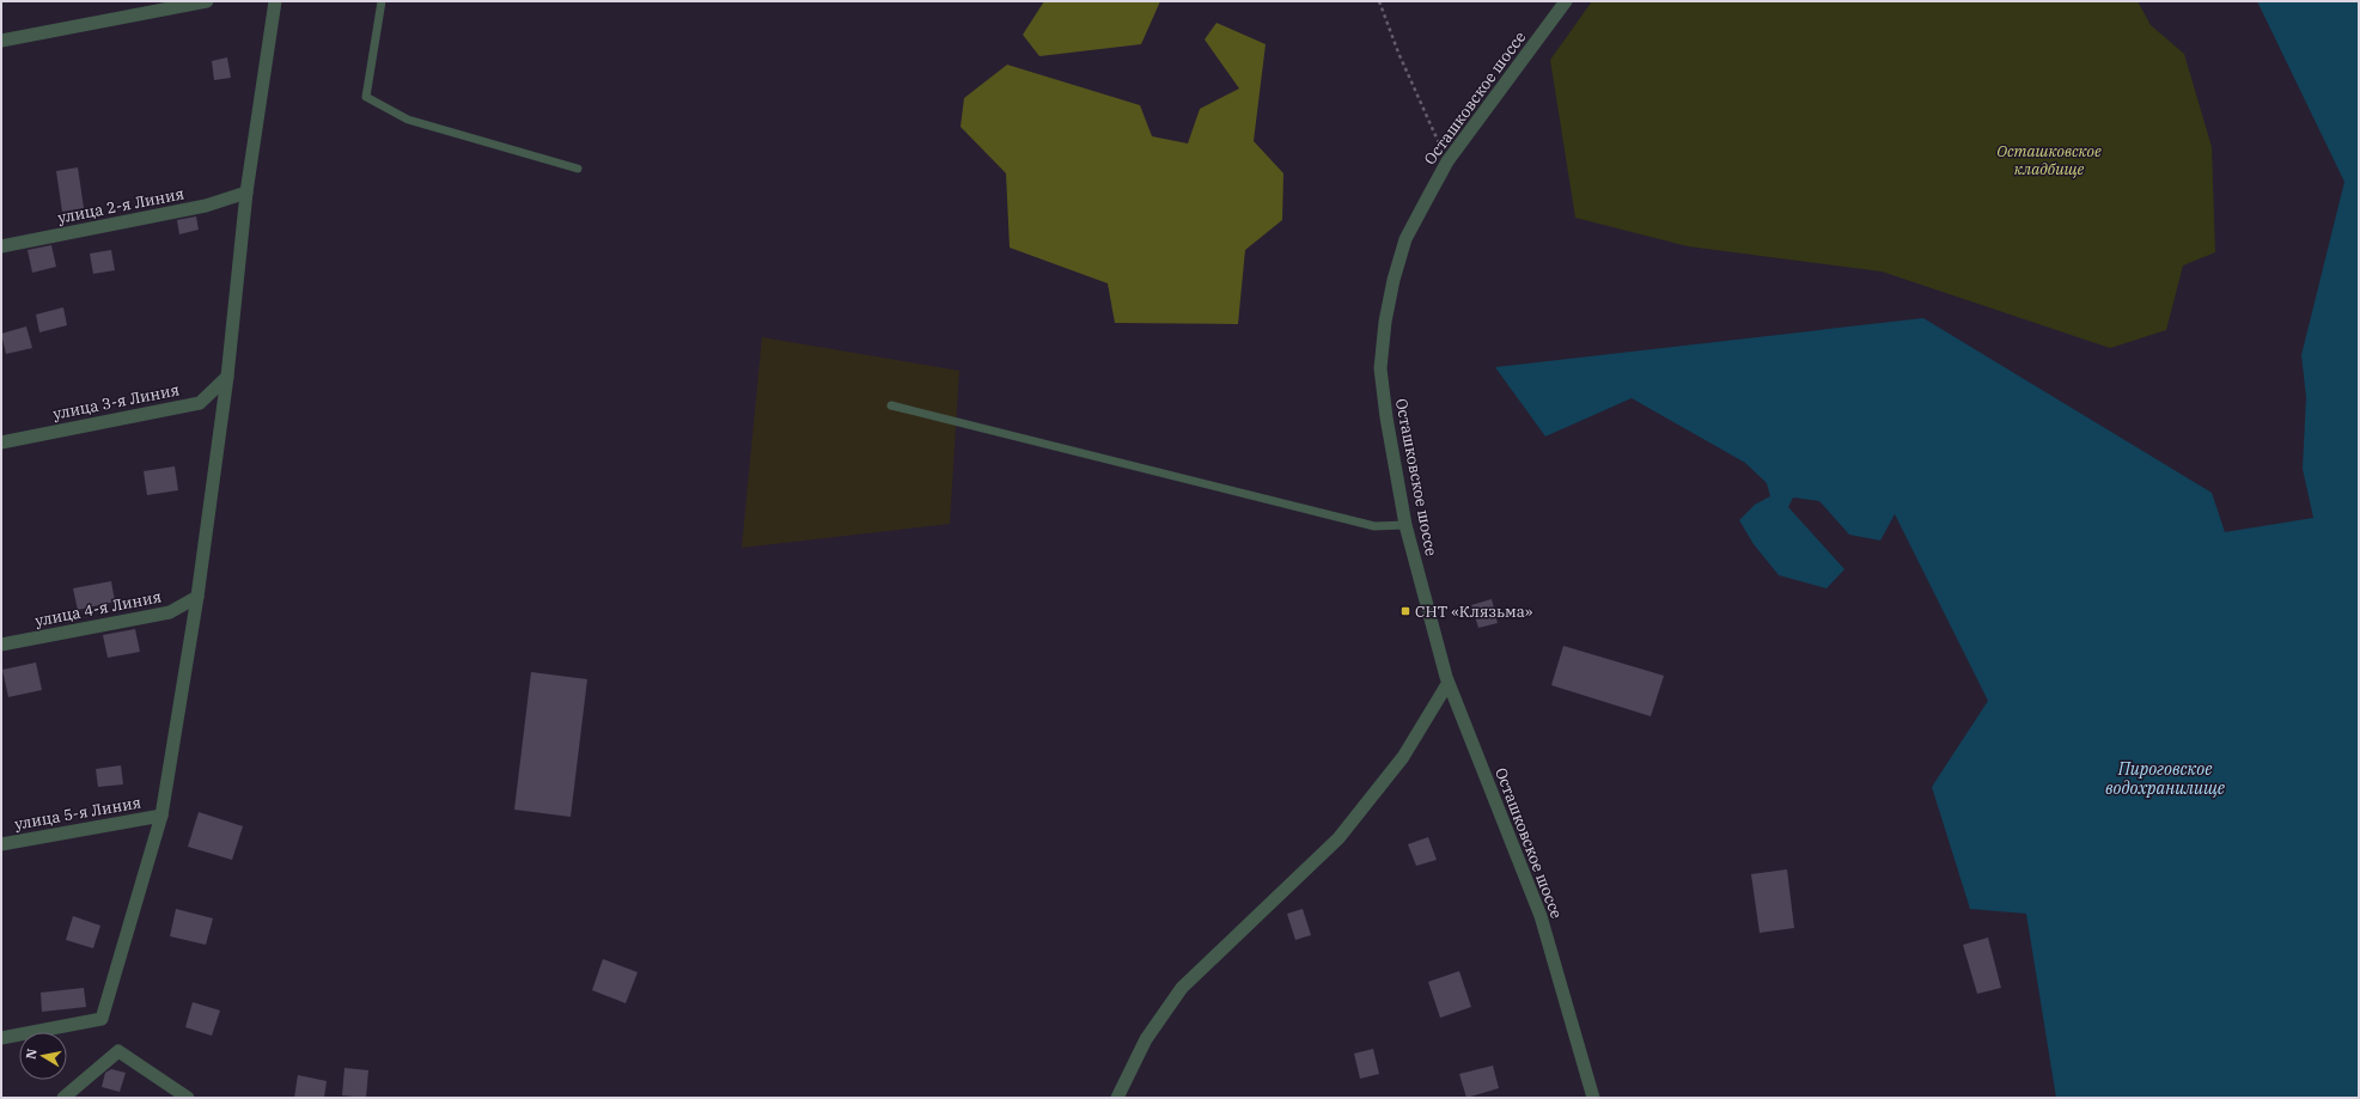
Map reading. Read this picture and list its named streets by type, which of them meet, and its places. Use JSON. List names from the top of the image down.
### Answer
{
  "streets": {
    "street": [
      "Осташковское шоссе",
      "улица 2-я Линия",
      "улица 3-я Линия",
      "улица 4-я Линия",
      "улица 5-я Линия"
    ]
  },
  "water": ["Пироговское водохранилище"],
  "parks": ["Осташковское кладбище"],
  "places": {
    "transit": ["СНТ «Клязьма»"]
  },
  "north": "left"
}
